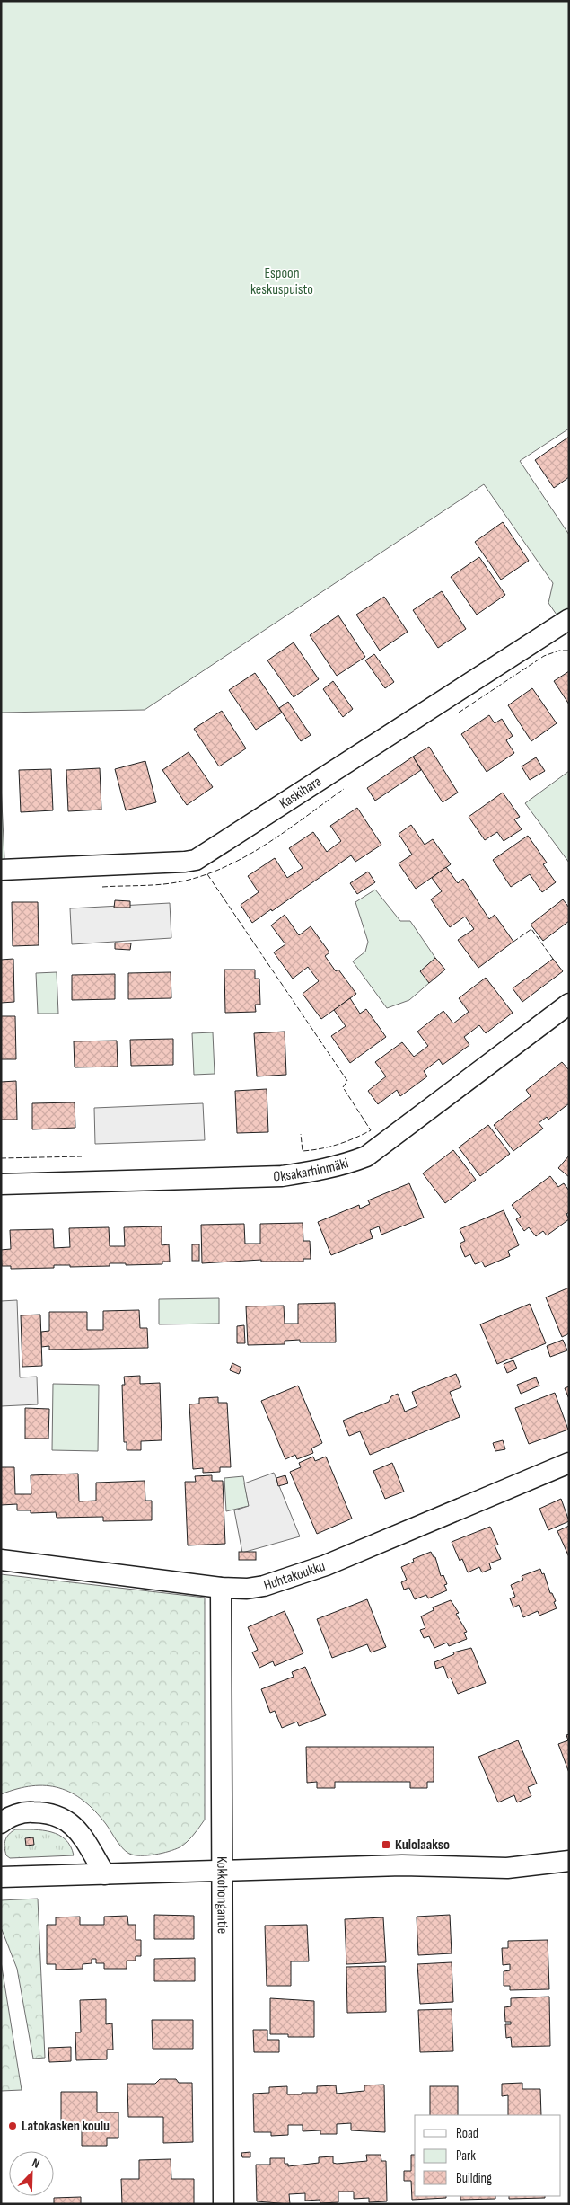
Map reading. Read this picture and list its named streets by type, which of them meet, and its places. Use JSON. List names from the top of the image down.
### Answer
{
  "streets": {
    "street": [
      "Kaskihara",
      "Oksakarhinmäki",
      "Huhtakoukku",
      "Kokkohongantie"
    ]
  },
  "crossings": [
    ["Huhtakoukku", "Kokkohongantie"]
  ],
  "parks": ["Espoon keskuspuisto"],
  "places": {
    "transit": ["Kulolaakso"],
    "other": ["Latokasken koulu"]
  },
  "legend": ["Road", "Park", "Building"],
  "north": "top right"
}
